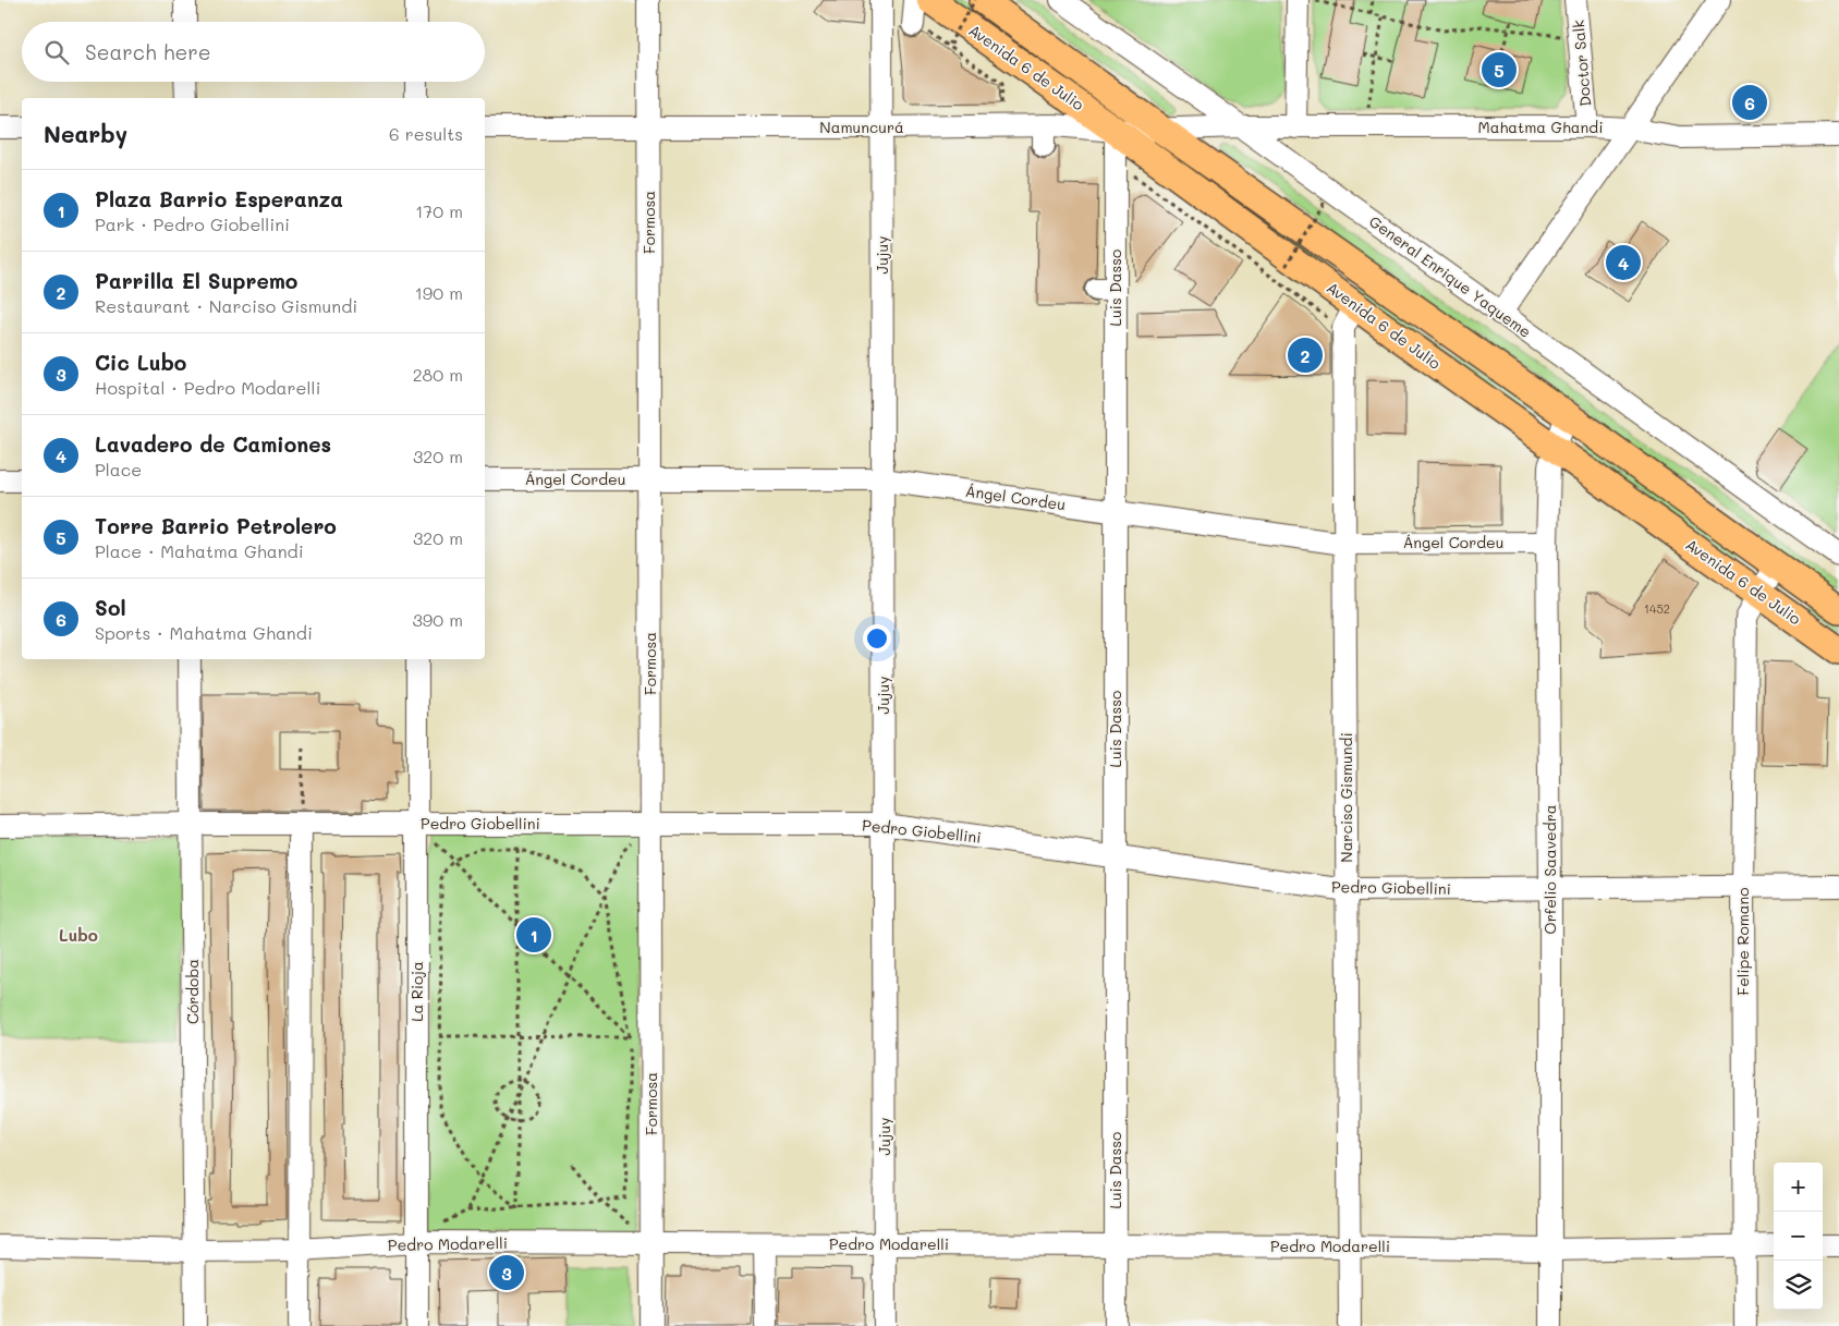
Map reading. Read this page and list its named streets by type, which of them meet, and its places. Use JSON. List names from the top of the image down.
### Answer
{
  "streets": {
    "main road": ["Avenida 6 de Julio"],
    "street": [
      "Doctor Salk",
      "Namuncurá",
      "Mahatma Ghandi",
      "Formosa",
      "Jujuy",
      "General Enrique Yaqueme",
      "Luis Dasso",
      "Ángel Cordeu",
      "Narciso Gismundi",
      "Pedro Giobellini",
      "Orfelio Saavedra",
      "Felipe Romano",
      "Córdoba",
      "La Rioja",
      "Pedro Modarelli"
    ]
  },
  "crossings": [
    ["Doctor Salk", "Mahatma Ghandi"],
    ["Avenida 6 de Julio", "Namuncurá"],
    ["Avenida 6 de Julio", "Luis Dasso"],
    ["Avenida 6 de Julio", "Narciso Gismundi"],
    ["Avenida 6 de Julio", "Orfelio Saavedra"],
    ["Avenida 6 de Julio", "Felipe Romano"],
    ["Namuncurá", "Mahatma Ghandi"],
    ["Namuncurá", "Formosa"],
    ["Namuncurá", "Jujuy"],
    ["Namuncurá", "General Enrique Yaqueme"],
    ["Namuncurá", "Luis Dasso"],
    ["Mahatma Ghandi", "General Enrique Yaqueme"],
    ["Formosa", "Ángel Cordeu"],
    ["Formosa", "Pedro Giobellini"],
    ["Formosa", "Pedro Modarelli"],
    ["Jujuy", "Ángel Cordeu"],
    ["Jujuy", "Pedro Giobellini"],
    ["Jujuy", "Pedro Modarelli"],
    ["Luis Dasso", "Ángel Cordeu"],
    ["Luis Dasso", "Pedro Giobellini"],
    ["Luis Dasso", "Pedro Modarelli"],
    ["Ángel Cordeu", "Narciso Gismundi"],
    ["Ángel Cordeu", "Orfelio Saavedra"],
    ["Narciso Gismundi", "Pedro Giobellini"],
    ["Narciso Gismundi", "Pedro Modarelli"],
    ["Pedro Giobellini", "Orfelio Saavedra"],
    ["Pedro Giobellini", "Felipe Romano"],
    ["Pedro Giobellini", "Córdoba"],
    ["Pedro Giobellini", "La Rioja"],
    ["Orfelio Saavedra", "Pedro Modarelli"],
    ["Felipe Romano", "Pedro Modarelli"],
    ["Córdoba", "Pedro Modarelli"],
    ["La Rioja", "Pedro Modarelli"]
  ],
  "districts": ["Lubo"],
  "house_numbers": ["1452"],
  "page": {
    "search": "Search here",
    "pins": [
      "5",
      "6",
      "4",
      "2",
      "1",
      "3"
    ],
    "heading": ["Nearby", "6 results"],
    "list": [
      {
        "mark": "1",
        "name": "Plaza Barrio Esperanza",
        "note": "Park · Pedro Giobellini",
        "value": "170 m"
      },
      {
        "mark": "2",
        "name": "Parrilla El Supremo",
        "note": "Restaurant · Narciso Gismundi",
        "value": "190 m"
      },
      {
        "mark": "3",
        "name": "Cic Lubo",
        "note": "Hospital · Pedro Modarelli",
        "value": "280 m"
      },
      {
        "mark": "4",
        "name": "Lavadero de Camiones",
        "note": "Place",
        "value": "320 m"
      },
      {
        "mark": "5",
        "name": "Torre Barrio Petrolero",
        "note": "Place · Mahatma Ghandi",
        "value": "320 m"
      },
      {
        "mark": "6",
        "name": "Sol",
        "note": "Sports · Mahatma Ghandi",
        "value": "390 m"
      }
    ],
    "map_buttons": ["+", "−"]
  }
}
